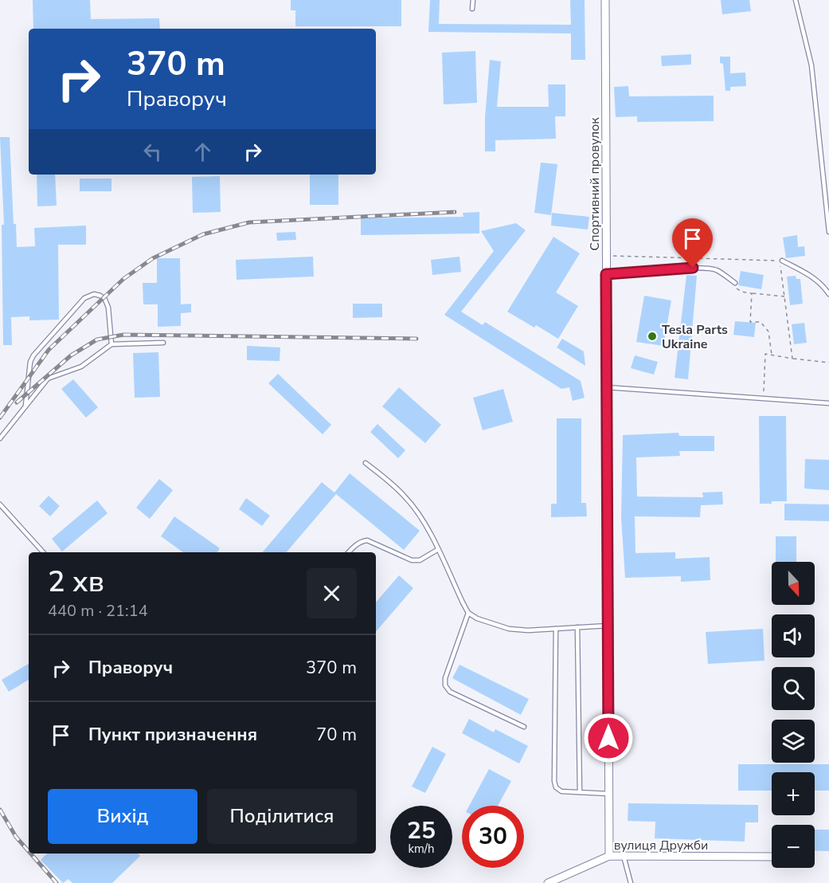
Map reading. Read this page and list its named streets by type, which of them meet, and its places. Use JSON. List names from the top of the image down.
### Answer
{
  "streets": {
    "street": ["Спортивний провулок", "вулиця Дружби"]
  },
  "crossings": [
    ["Спортивний провулок", "вулиця Дружби"]
  ],
  "places": ["Tesla Parts Ukraine"],
  "north": "bottom",
  "page": {
    "turn": ["370 m", "Праворуч"],
    "heading": ["2 хв", "440 m · 21:14"],
    "map_buttons": ["+", "−"],
    "list": [
      {
        "name": "Праворуч",
        "value": "370 m"
      },
      {
        "name": "Пункт призначення",
        "value": "70 m"
      }
    ],
    "buttons": ["Вихід", "Поділитися"],
    "speed": "25 km/h",
    "limit": "30"
  }
}
